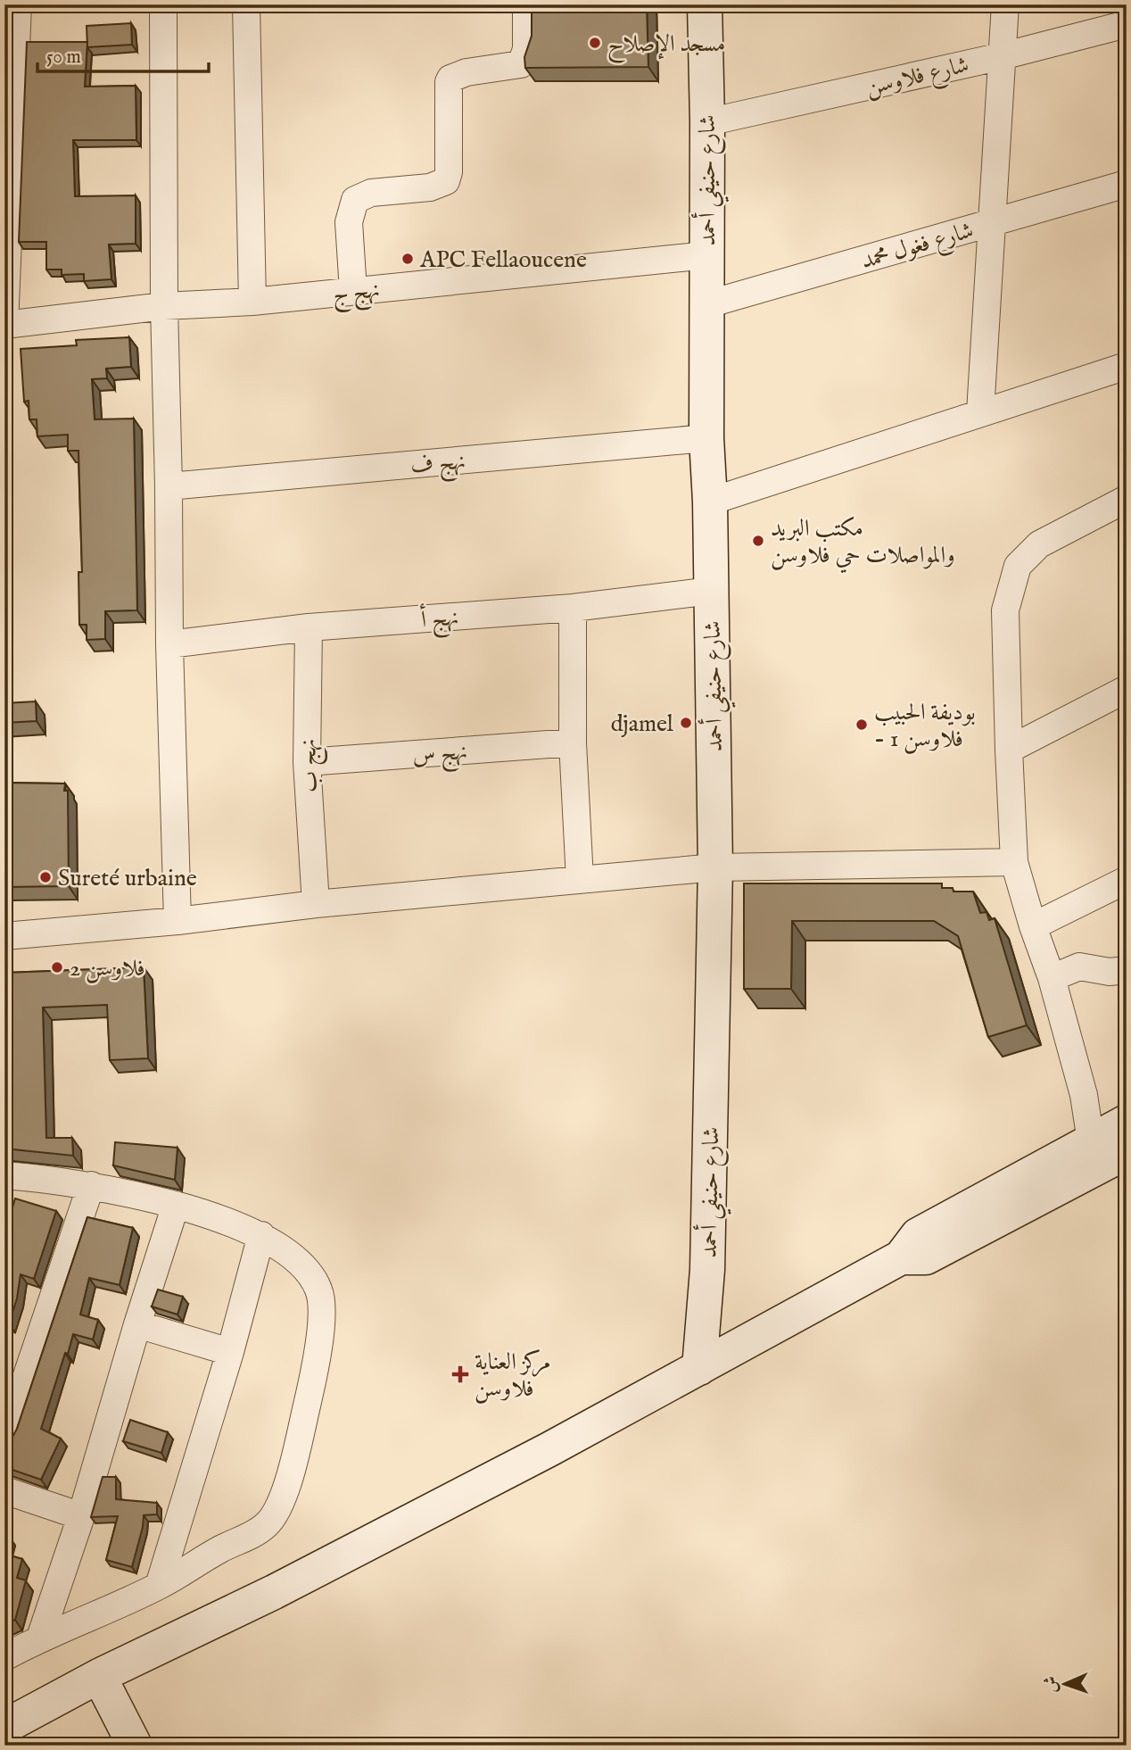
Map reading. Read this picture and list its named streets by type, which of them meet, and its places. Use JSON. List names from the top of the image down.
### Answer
{
  "streets": {
    "main road": ["شارع حنيفي أحمد"],
    "street": [
      "شارع فلاوسن",
      "شارع فغول محمد",
      "نهج ج",
      "نهج ف",
      "نهج أ",
      "نهج س",
      "نهج ب"
    ]
  },
  "crossings": [
    ["شارع فلاوسن", "شارع حنيفي أحمد"],
    ["شارع حنيفي أحمد", "شارع فغول محمد"],
    ["شارع حنيفي أحمد", "نهج ج"],
    ["شارع حنيفي أحمد", "نهج ف"],
    ["شارع حنيفي أحمد", "نهج أ"],
    ["نهج أ", "نهج ب"],
    ["نهج س", "نهج ب"]
  ],
  "places": {
    "other": [
      "مسجد اﻹصلاح",
      "APC Fellaoucene",
      "مكتب البريد والمواصلات حي فلاوسن",
      "djamel",
      "بوديفة الحبيب - فلاوسن 1",
      "Sureté urbaine",
      "فلاوسن 2"
    ],
    "health": ["مركز العناية فلاوسن"]
  },
  "scale_bar": "50 m",
  "north": "left"
}
